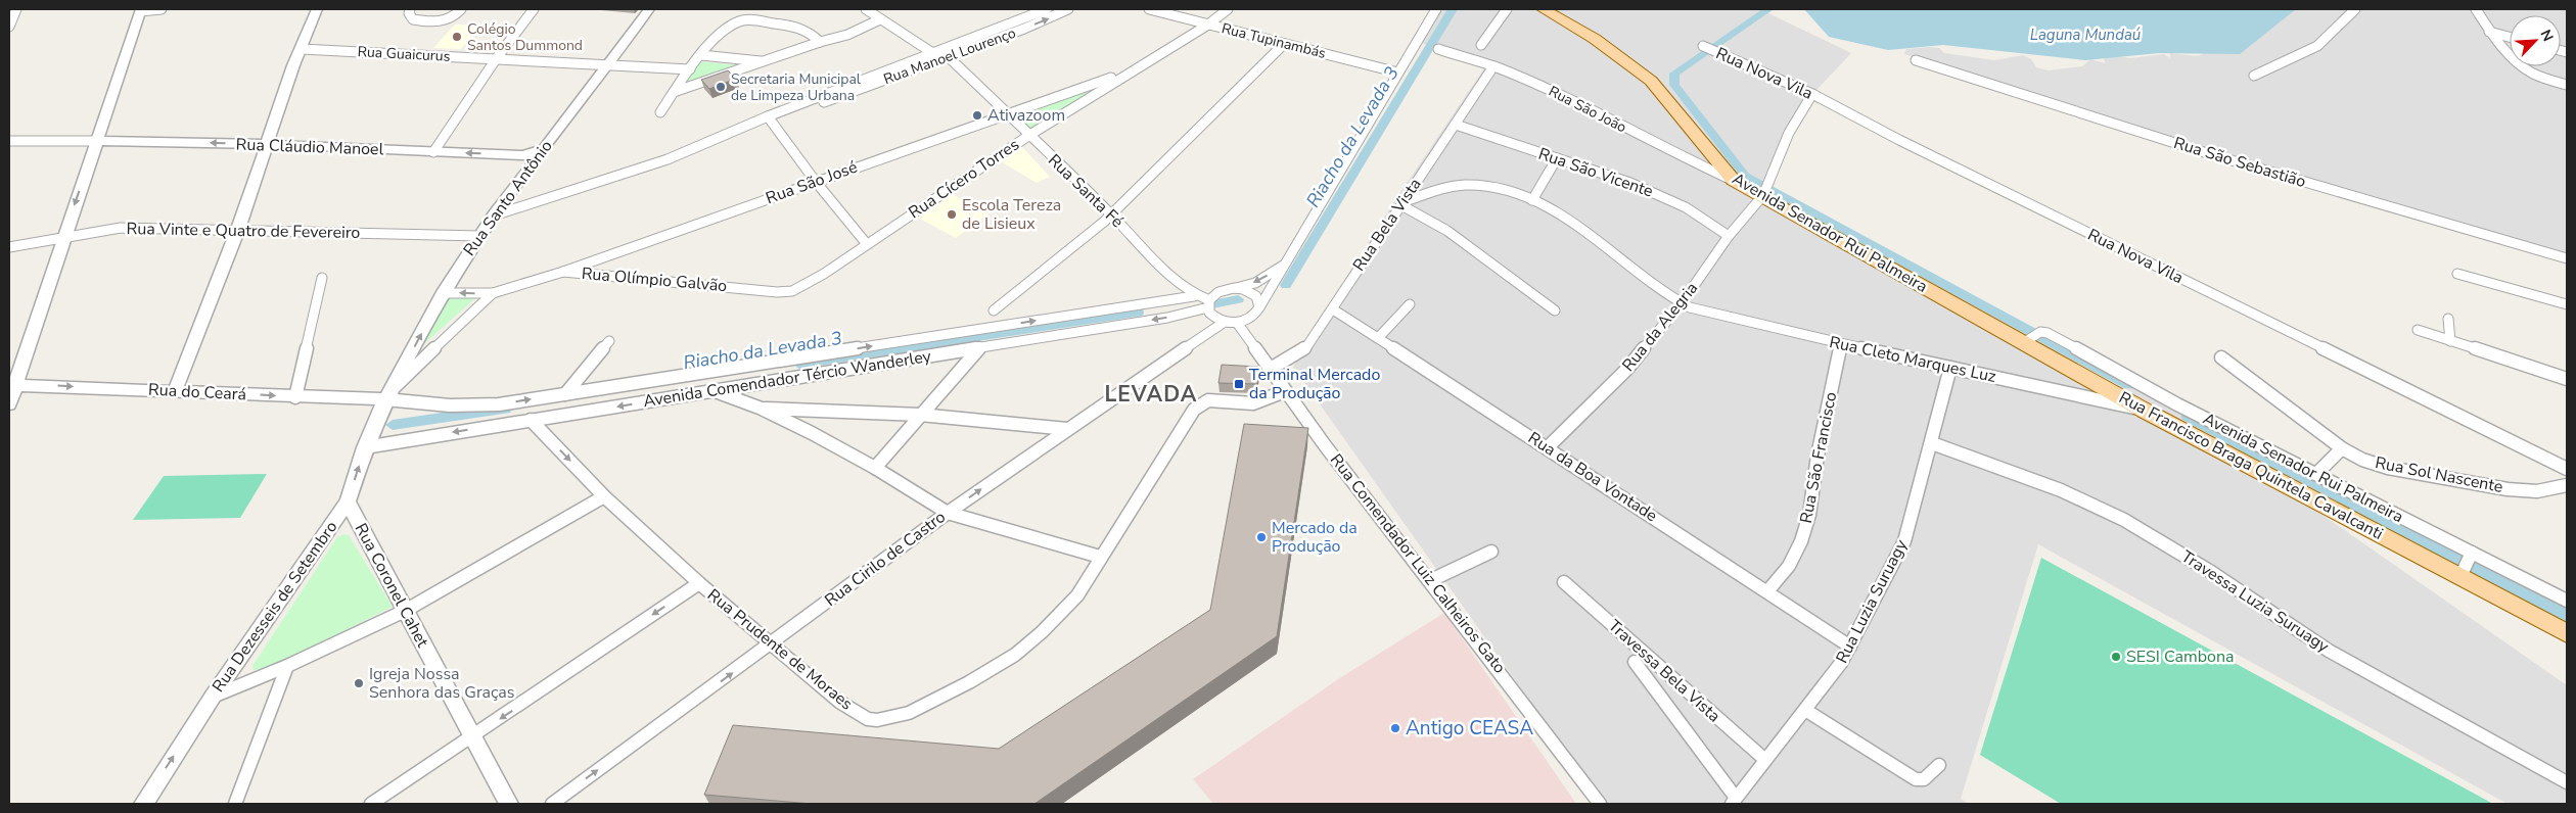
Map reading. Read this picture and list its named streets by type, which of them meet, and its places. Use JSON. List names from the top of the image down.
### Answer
{
  "streets": {
    "main road": ["Avenida Senador Rui Palmeira", "Rua Francisco Braga Quintela Cavalcanti"],
    "street": [
      "Rua Tupinambás",
      "Rua Guaicurus",
      "Rua Manoel Lourenço",
      "Rua Nova Vila",
      "Rua São João",
      "Rua Cláudio Manoel",
      "Rua São Sebastião",
      "Rua São Vicente",
      "Rua Cícero Torres",
      "Rua São José",
      "Rua Santa Fé",
      "Rua Santo Antônio",
      "Rua Bela Vista",
      "Rua Vinte e Quatro de Fevereiro",
      "Rua Olímpio Galvão",
      "Rua da Alegria",
      "Rua Cleto Marques Luz",
      "Avenida Comendador Tércio Wanderley",
      "Rua do Ceará",
      "Rua São Francisco",
      "Rua Sol Nascente",
      "Rua da Boa Vontade",
      "Rua Cirilo de Castro",
      "Rua Comendador Luiz Calheiros Gato",
      "Rua Coronel Cahet",
      "Rua Luzia Suruagy",
      "Travessa Luzia Suruagy",
      "Rua Dezesseis de Setembro",
      "Rua Prudente de Moraes",
      "Travessa Bela Vista"
    ]
  },
  "crossings": [
    ["Rua Tupinambás", "Rua Cícero Torres"],
    ["Rua Guaicurus", "Rua Santo Antônio"],
    ["Rua Manoel Lourenço", "Rua Santa Fé"],
    ["Rua Manoel Lourenço", "Rua Santo Antônio"],
    ["Rua Nova Vila", "Rua da Alegria"],
    ["Rua São João", "Rua Bela Vista"],
    ["Rua São João", "Avenida Senador Rui Palmeira"],
    ["Rua Cláudio Manoel", "Rua Santo Antônio"],
    ["Rua São Vicente", "Rua Bela Vista"],
    ["Rua São Vicente", "Rua da Alegria"],
    ["Rua Cícero Torres", "Rua São José"],
    ["Rua Cícero Torres", "Rua Santa Fé"],
    ["Rua Cícero Torres", "Rua Olímpio Galvão"],
    ["Rua São José", "Rua Santa Fé"],
    ["Rua São José", "Rua Santo Antônio"],
    ["Rua São José", "Rua Olímpio Galvão"],
    ["Rua São José", "Avenida Comendador Tércio Wanderley"],
    ["Rua São José", "Rua do Ceará"],
    ["Rua São José", "Rua Dezesseis de Setembro"],
    ["Rua Santa Fé", "Avenida Comendador Tércio Wanderley"],
    ["Rua Santa Fé", "Rua Cirilo de Castro"],
    ["Rua Santa Fé", "Rua Comendador Luiz Calheiros Gato"],
    ["Rua Santo Antônio", "Rua Vinte e Quatro de Fevereiro"],
    ["Rua Santo Antônio", "Avenida Comendador Tércio Wanderley"],
    ["Rua Santo Antônio", "Rua do Ceará"],
    ["Rua Santo Antônio", "Rua Dezesseis de Setembro"],
    ["Rua Bela Vista", "Rua Cleto Marques Luz"],
    ["Rua Bela Vista", "Rua da Boa Vontade"],
    ["Rua Bela Vista", "Rua Comendador Luiz Calheiros Gato"],
    ["Avenida Senador Rui Palmeira", "Rua da Alegria"],
    ["Avenida Senador Rui Palmeira", "Rua Francisco Braga Quintela Cavalcanti"],
    ["Rua da Alegria", "Rua Cleto Marques Luz"],
    ["Rua da Alegria", "Rua da Boa Vontade"],
    ["Rua Cleto Marques Luz", "Rua São Francisco"],
    ["Rua Cleto Marques Luz", "Rua Francisco Braga Quintela Cavalcanti"],
    ["Rua Cleto Marques Luz", "Rua Luzia Suruagy"],
    ["Avenida Comendador Tércio Wanderley", "Rua do Ceará"],
    ["Avenida Comendador Tércio Wanderley", "Rua Cirilo de Castro"],
    ["Avenida Comendador Tércio Wanderley", "Rua Comendador Luiz Calheiros Gato"],
    ["Avenida Comendador Tércio Wanderley", "Rua Dezesseis de Setembro"],
    ["Avenida Comendador Tércio Wanderley", "Rua Prudente de Moraes"],
    ["Rua do Ceará", "Rua Dezesseis de Setembro"],
    ["Rua São Francisco", "Rua da Boa Vontade"],
    ["Rua da Boa Vontade", "Rua Luzia Suruagy"],
    ["Rua Cirilo de Castro", "Rua Comendador Luiz Calheiros Gato"],
    ["Rua Cirilo de Castro", "Rua Prudente de Moraes"],
    ["Rua Comendador Luiz Calheiros Gato", "Rua Prudente de Moraes"],
    ["Rua Coronel Cahet", "Rua Dezesseis de Setembro"],
    ["Rua Luzia Suruagy", "Travessa Luzia Suruagy"],
    ["Rua Luzia Suruagy", "Travessa Bela Vista"]
  ],
  "one_way": ["Rua Cláudio Manoel", "Rua do Ceará"],
  "districts": ["LEVADA"],
  "water": ["Laguna Mundaú", "Riacho da Levada 3"],
  "places": {
    "other": [
      "Colégio Santos Dummond",
      "Secretaria Municipal de Limpeza Urbana",
      "Ativazoom",
      "Escola Tereza de Lisieux",
      "Mercado da Produção",
      "SESI Cambona",
      "Igreja Nossa Senhora das Graças",
      "Antigo CEASA"
    ],
    "transit": ["Terminal Mercado da Produção"]
  },
  "north": "top right"
}
